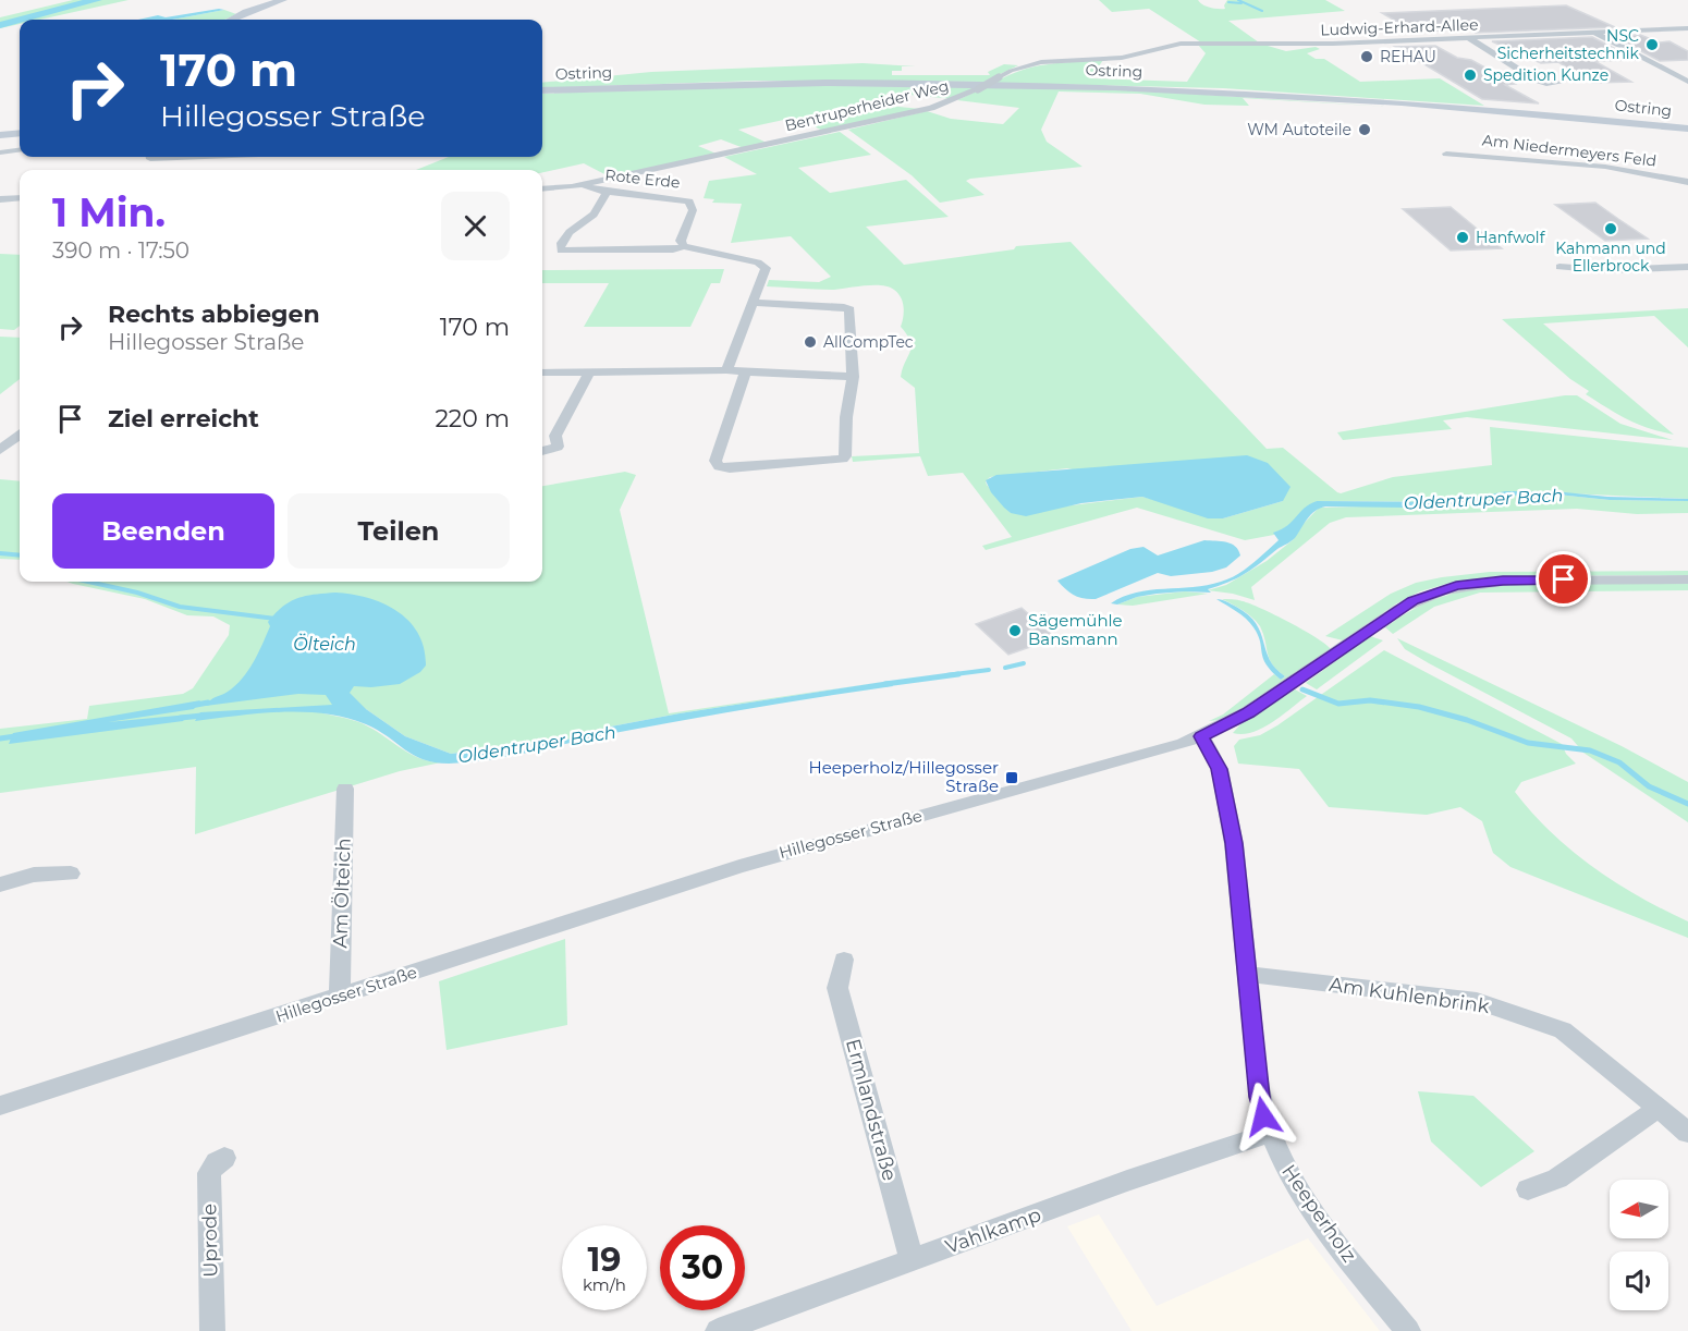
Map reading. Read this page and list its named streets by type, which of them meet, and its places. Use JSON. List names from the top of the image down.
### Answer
{
  "streets": {
    "main road": ["Ostring"],
    "street": [
      "Ludwig-Erhard-Allee",
      "Bentruperheider Weg",
      "Am Niedermeyers Feld",
      "Rote Erde",
      "Hillegosser Straße",
      "Am Ölteich",
      "Am Kuhlenbrink",
      "Ermlandstraße",
      "Heeperholz",
      "Vahlkamp",
      "Uprode"
    ]
  },
  "crossings": [
    ["Ludwig-Erhard-Allee", "Bentruperheider Weg"],
    ["Bentruperheider Weg", "Rote Erde"],
    ["Hillegosser Straße", "Am Ölteich"],
    ["Hillegosser Straße", "Heeperholz"],
    ["Am Kuhlenbrink", "Heeperholz"],
    ["Ermlandstraße", "Vahlkamp"],
    ["Heeperholz", "Vahlkamp"]
  ],
  "water": ["Oldentruper Bach", "Ölteich"],
  "places": {
    "other": [
      "NSC Sicherheitstechnik",
      "REHAU",
      "Spedition Kunze",
      "WM Autoteile",
      "Kahmann und Ellerbrock",
      "Hanfwolf",
      "AllCompTec",
      "Sägemühle Bansmann"
    ],
    "transit": ["Heeperholz/Hillegosser Straße"]
  },
  "north": "left",
  "page": {
    "turn": ["170 m", "Hillegosser Straße"],
    "heading": ["1 Min.", "390 m · 17:50"],
    "list": [
      {
        "name": "Rechts abbiegen",
        "note": "Hillegosser Straße",
        "value": "170 m"
      },
      {
        "name": "Ziel erreicht",
        "value": "220 m"
      }
    ],
    "buttons": ["Beenden", "Teilen"],
    "speed": "19 km/h",
    "limit": "30"
  }
}
